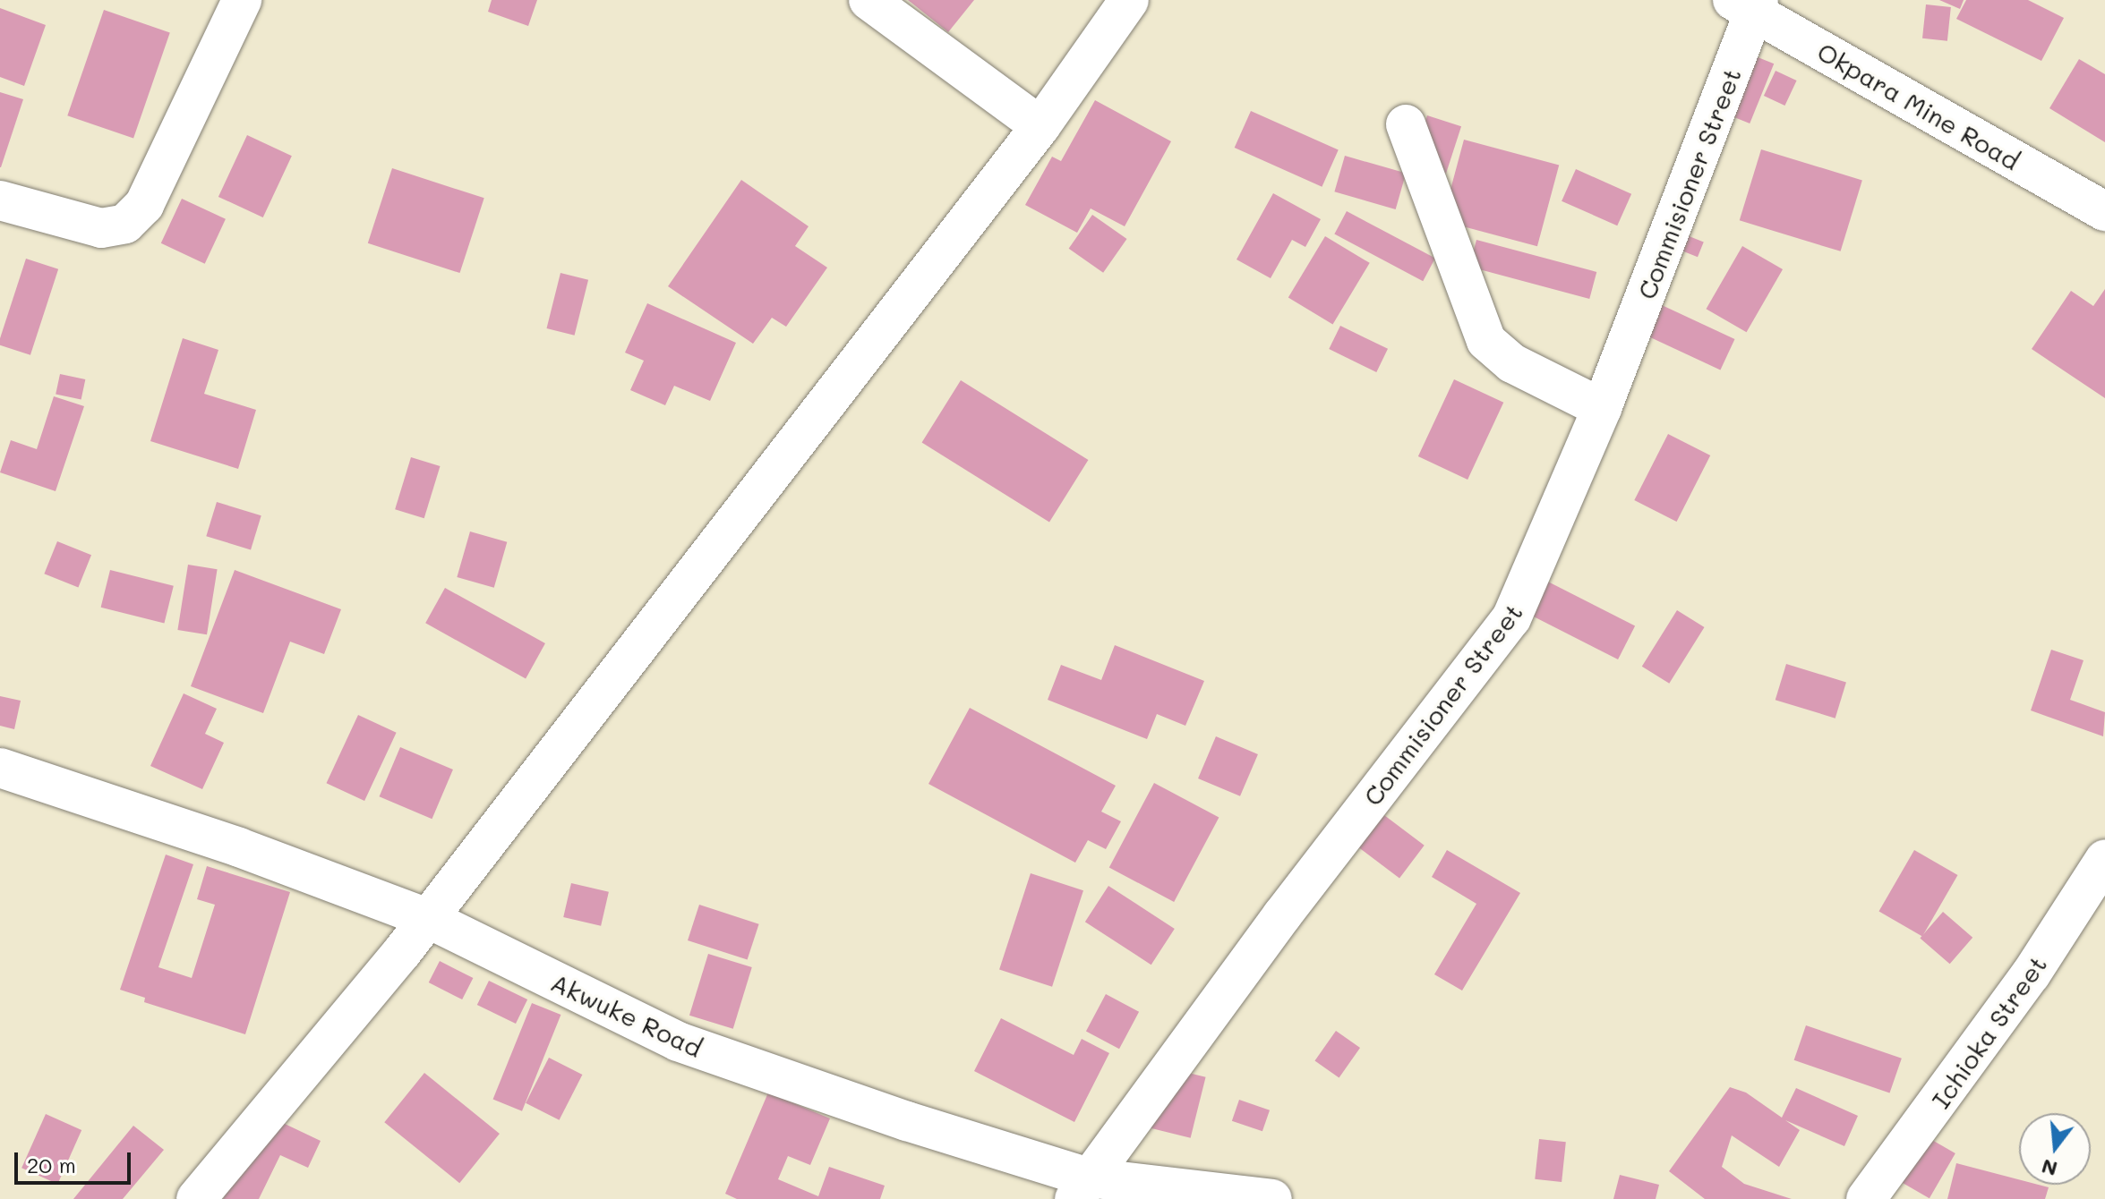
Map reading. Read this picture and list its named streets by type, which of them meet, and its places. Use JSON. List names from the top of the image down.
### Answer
{
  "streets": {
    "street": [
      "Okpara Mine Road",
      "Commisioner Street",
      "Akwuke Road",
      "Ichioka Street"
    ]
  },
  "crossings": [
    ["Okpara Mine Road", "Commisioner Street"],
    ["Commisioner Street", "Akwuke Road"]
  ],
  "scale_bar": "20 m",
  "north": "bottom"
}
